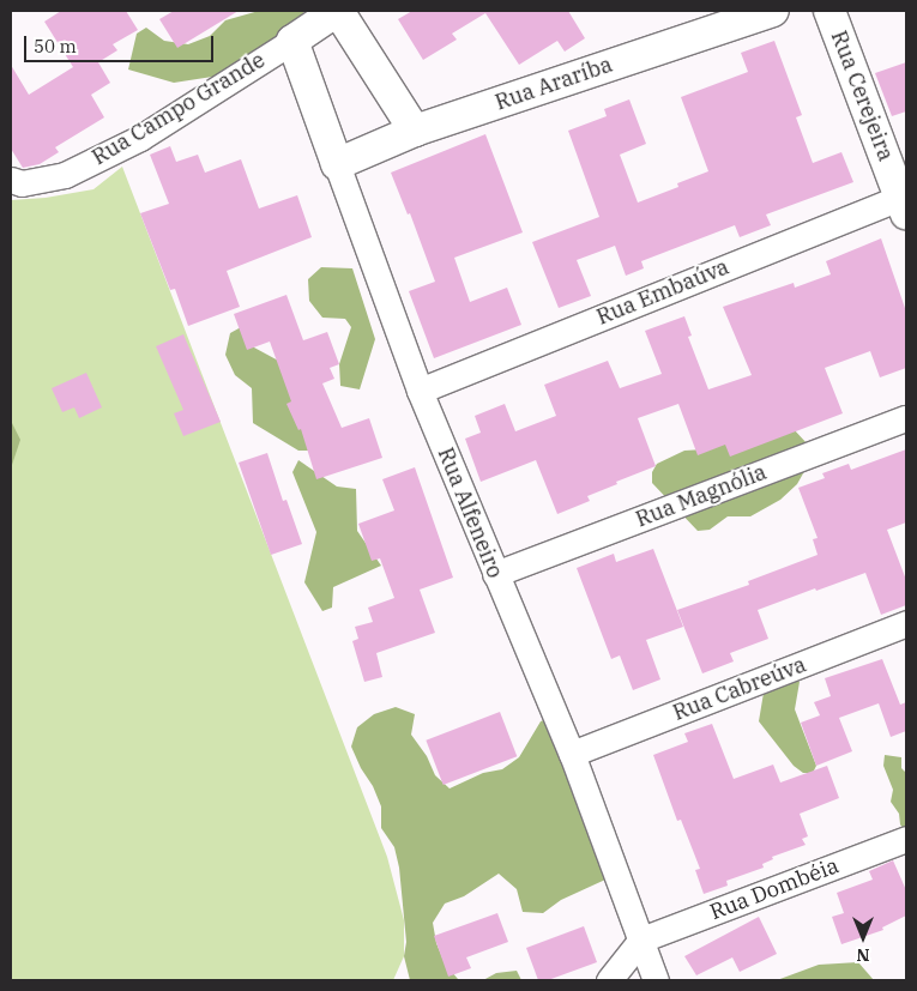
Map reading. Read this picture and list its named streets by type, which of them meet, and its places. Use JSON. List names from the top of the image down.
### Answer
{
  "streets": {
    "street": [
      "Rua Araríba",
      "Rua Cerejeira",
      "Rua Campo Grande",
      "Rua Embaúva",
      "Rua Magnólia",
      "Rua Alfeneiro",
      "Rua Cabreúva",
      "Rua Dombéia"
    ]
  },
  "crossings": [
    ["Rua Araríba", "Rua Alfeneiro"],
    ["Rua Cerejeira", "Rua Embaúva"],
    ["Rua Campo Grande", "Rua Alfeneiro"],
    ["Rua Embaúva", "Rua Alfeneiro"],
    ["Rua Magnólia", "Rua Alfeneiro"],
    ["Rua Alfeneiro", "Rua Cabreúva"],
    ["Rua Alfeneiro", "Rua Dombéia"]
  ],
  "scale_bar": "50 m",
  "north": "bottom"
}
